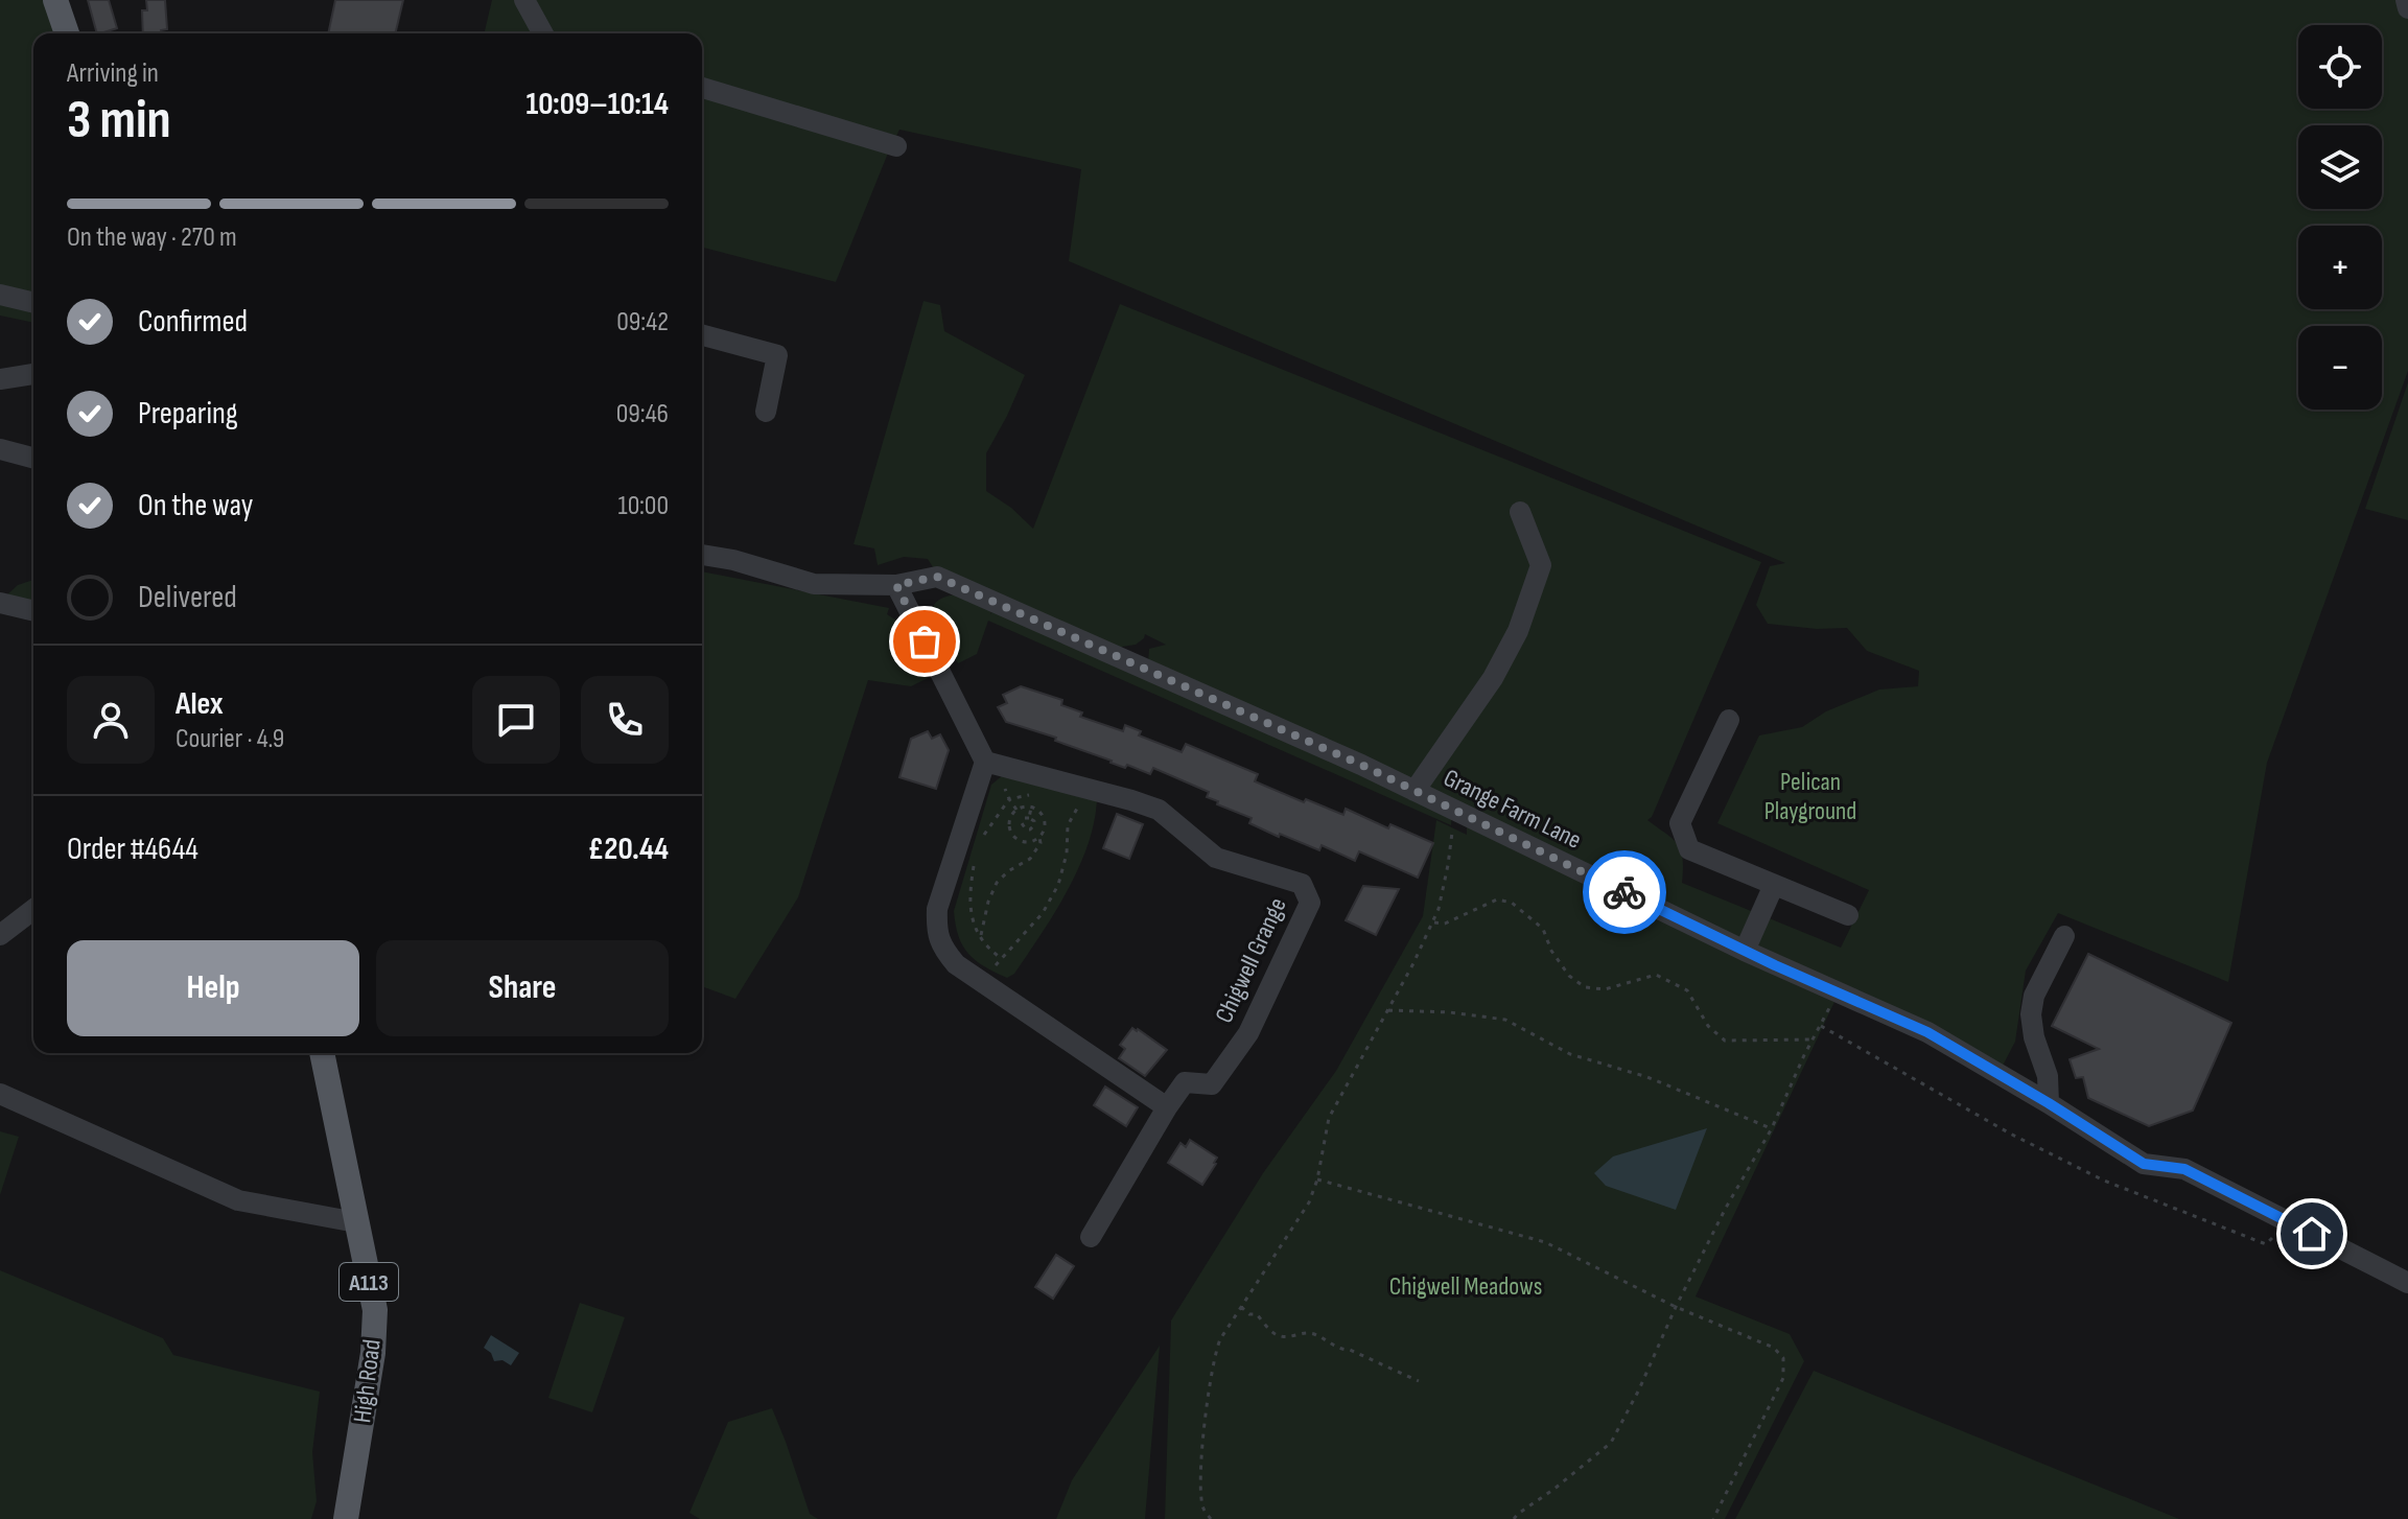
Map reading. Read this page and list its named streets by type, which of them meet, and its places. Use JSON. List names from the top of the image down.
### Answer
{
  "streets": {
    "main road": ["A113", "High Road"],
    "street": ["Grange Farm Lane", "Chigwell Grange"]
  },
  "parks": ["Pelican Playground", "Chigwell Meadows"],
  "page": {
    "map_buttons": ["+", "−"],
    "heading": ["3 min", "Arriving in", "10:09–10:14"],
    "panel": [
      "Alex",
      "Courier · 4.9",
      "Order #4644",
      "£20.44"
    ],
    "bar": "On the way · 270 m",
    "list": [
      ["Confirmed", "09:42"],
      ["Preparing", "09:46"],
      ["On the way", "10:00"],
      "Delivered"
    ],
    "buttons": ["Help", "Share"]
  }
}
